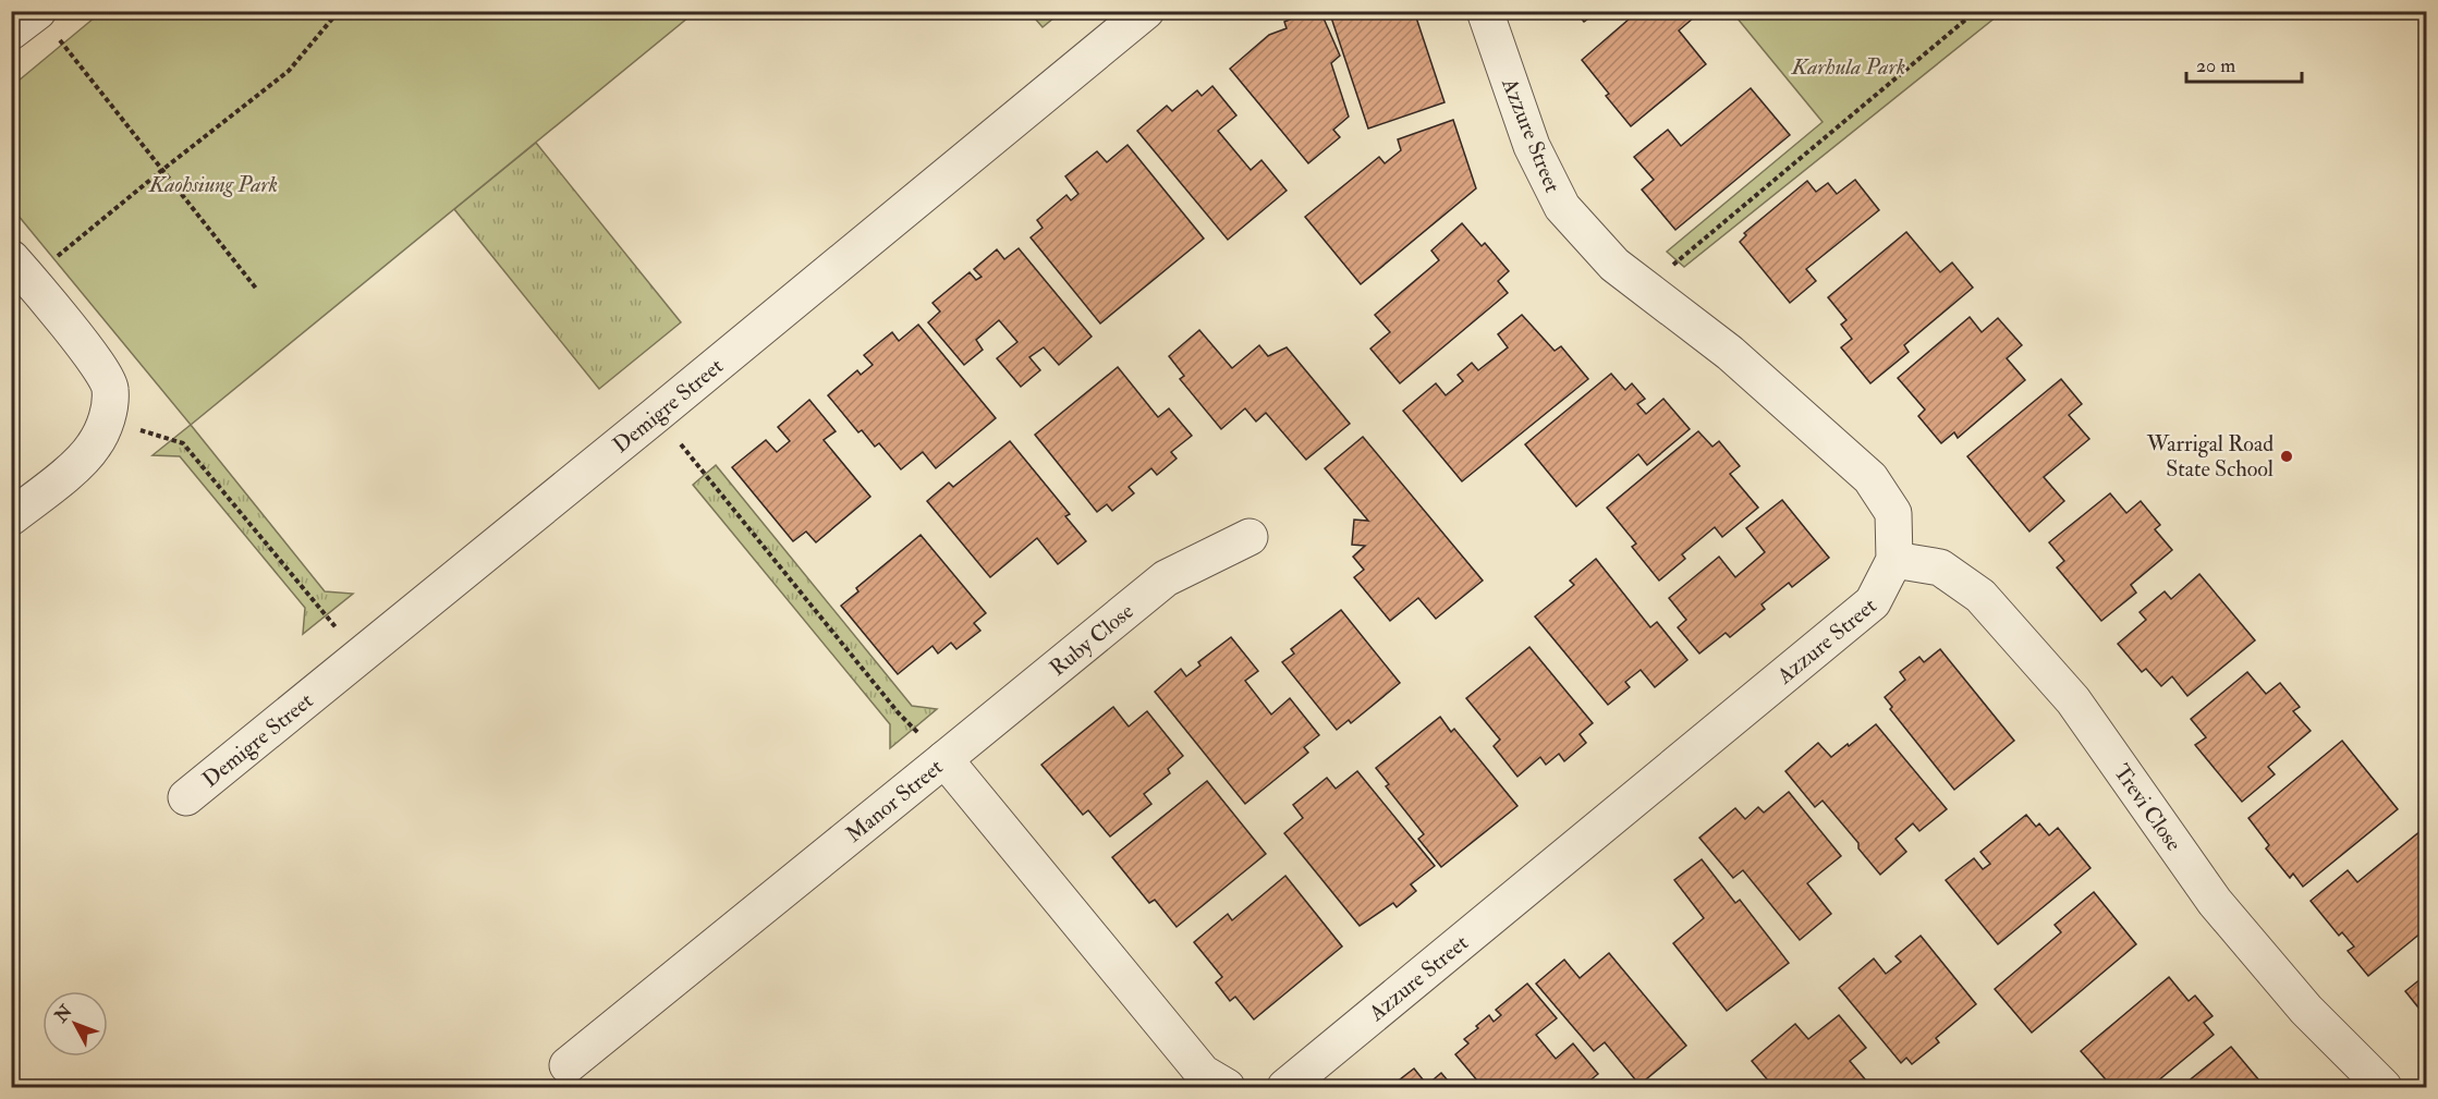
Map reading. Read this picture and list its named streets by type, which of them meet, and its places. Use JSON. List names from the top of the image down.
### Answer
{
  "streets": {
    "street": [
      "Azzure Street",
      "Demigre Street",
      "Ruby Close",
      "Manor Street",
      "Trevi Close"
    ]
  },
  "crossings": [
    ["Azzure Street", "Trevi Close"],
    ["Ruby Close", "Manor Street"]
  ],
  "parks": ["Karhula Park", "Kaohsiung Park"],
  "places": ["Warrigal Road State School"],
  "scale_bar": "20 m",
  "north": "top left"
}
